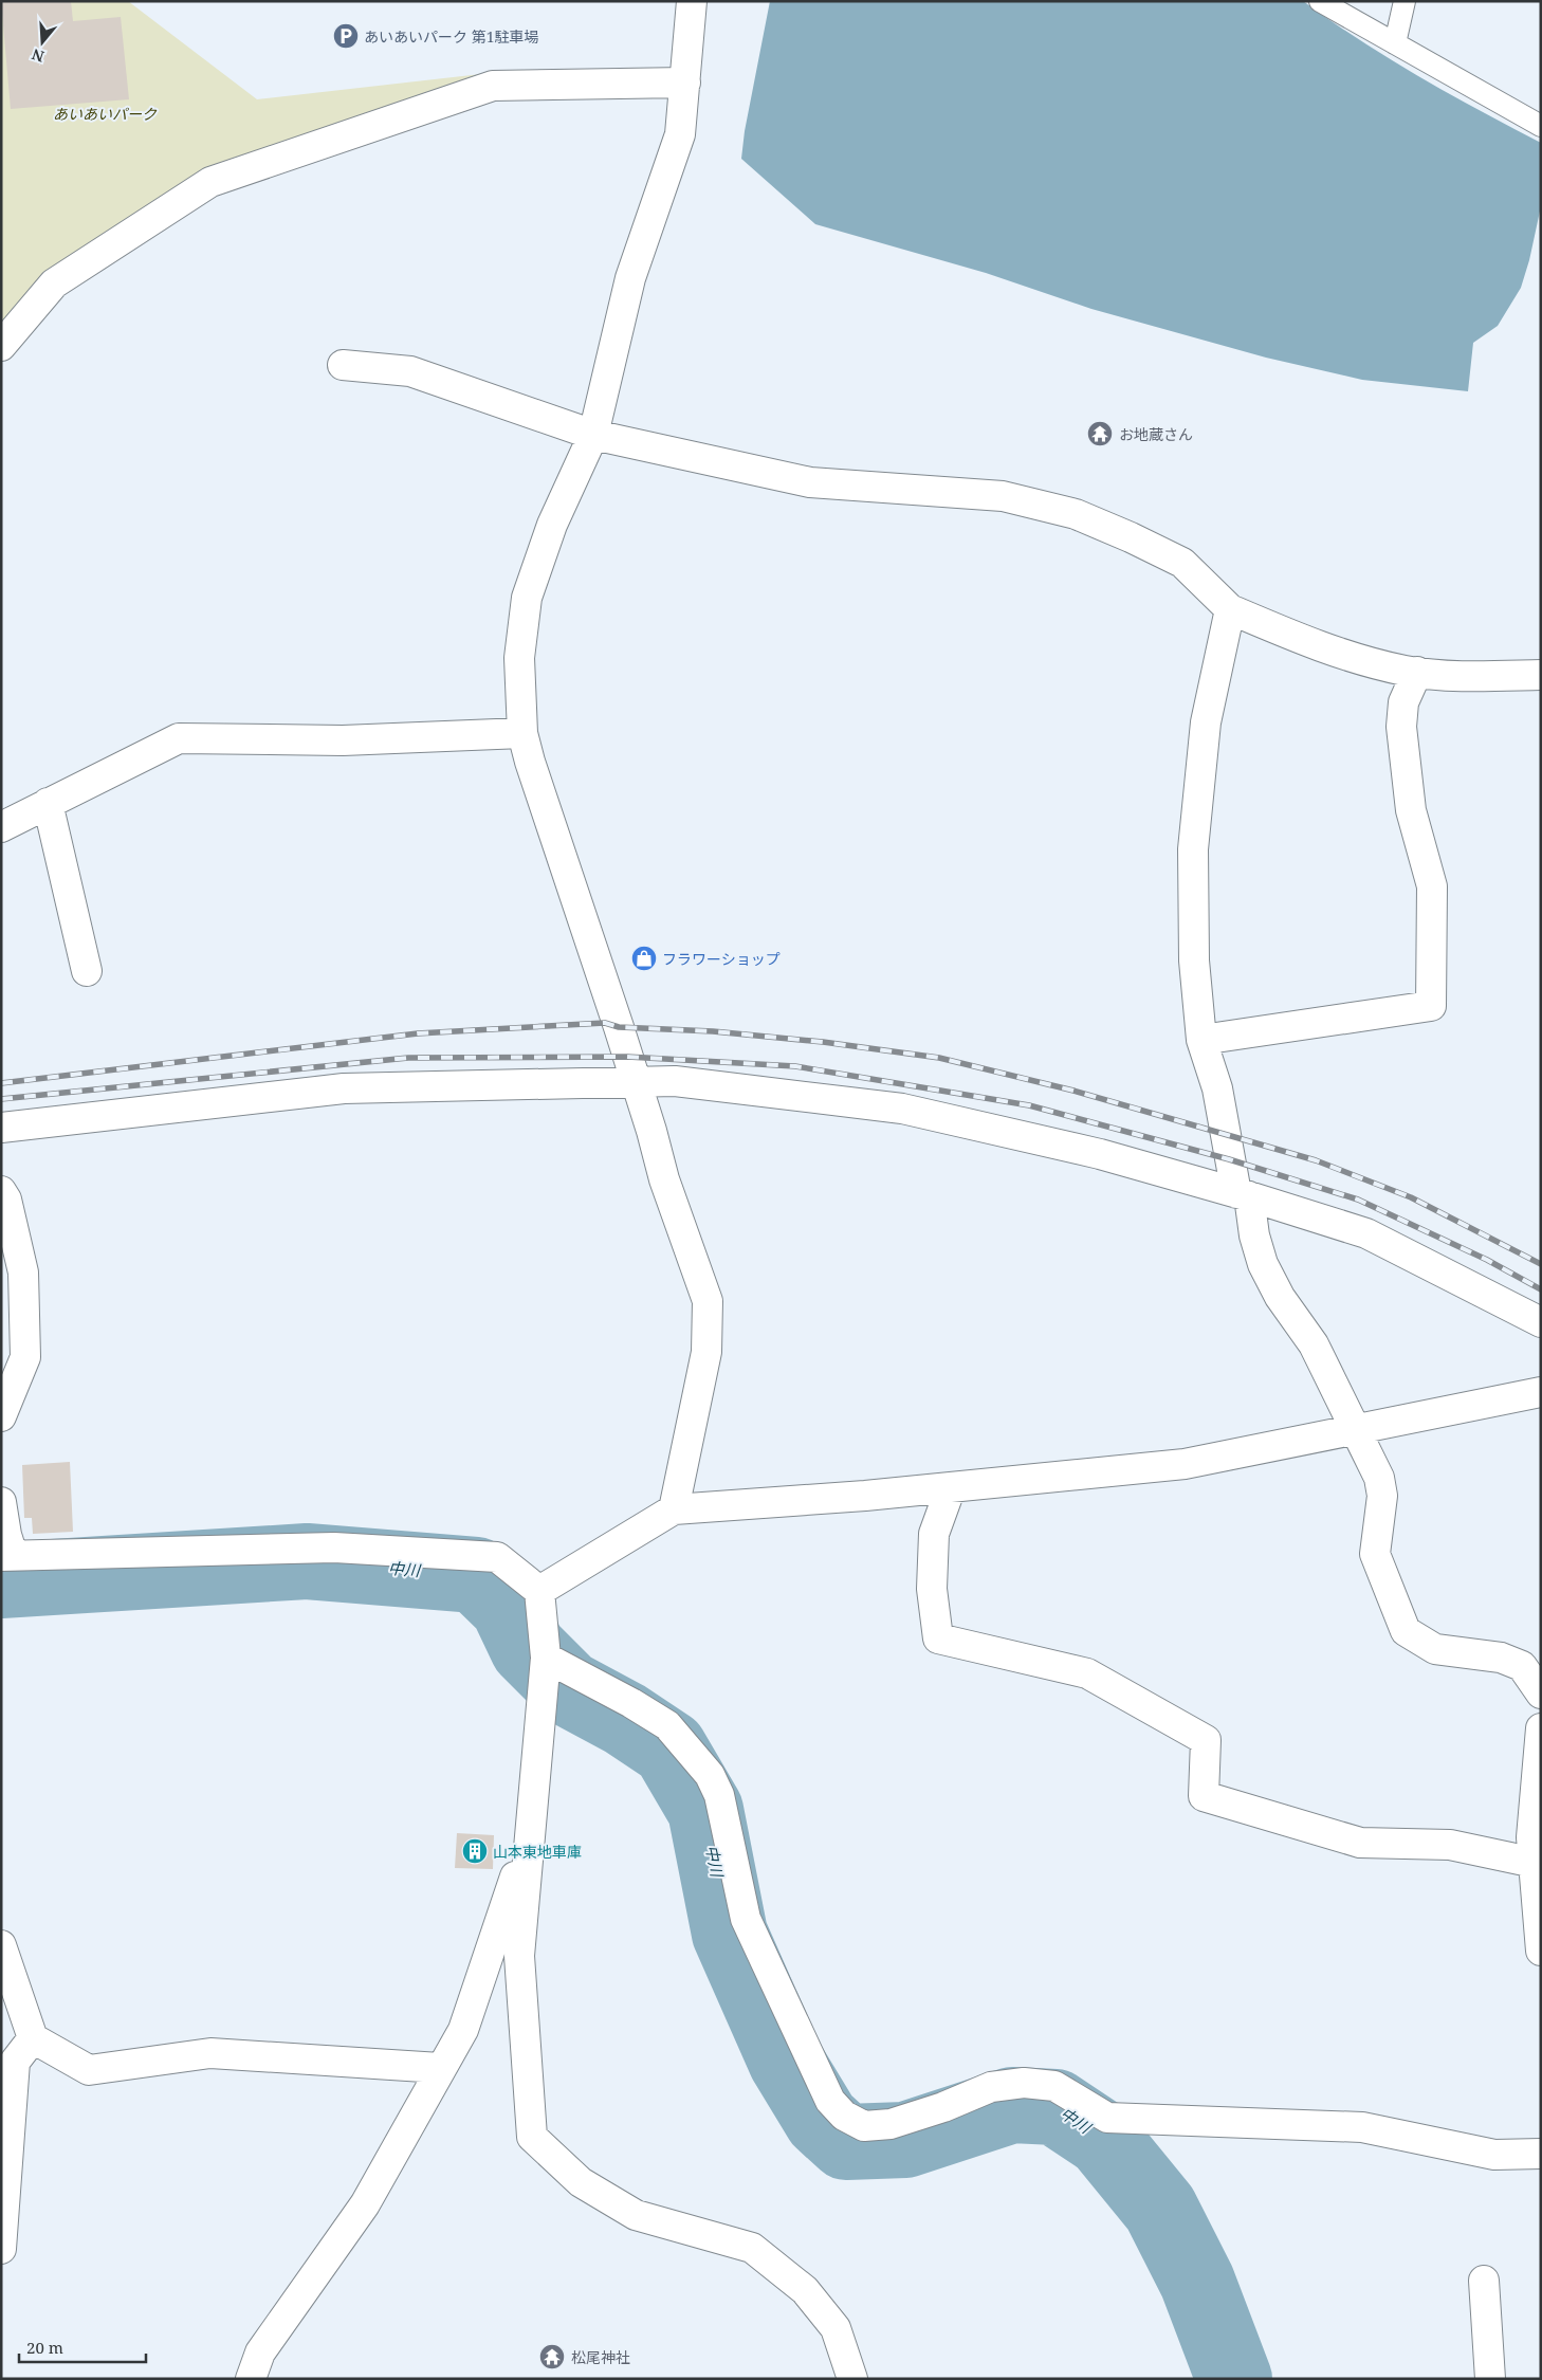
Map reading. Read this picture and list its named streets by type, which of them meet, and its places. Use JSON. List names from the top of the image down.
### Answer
{
  "water": ["中川"],
  "parks": ["あいあいパーク"],
  "places": {
    "parking": ["あいあいパーク 第1駐車場"],
    "temple": ["お地蔵さん", "松尾神社"],
    "shop": ["フラワーショップ"],
    "building": ["山本東地車庫"]
  },
  "scale_bar": "20 m",
  "north": "bottom"
}
